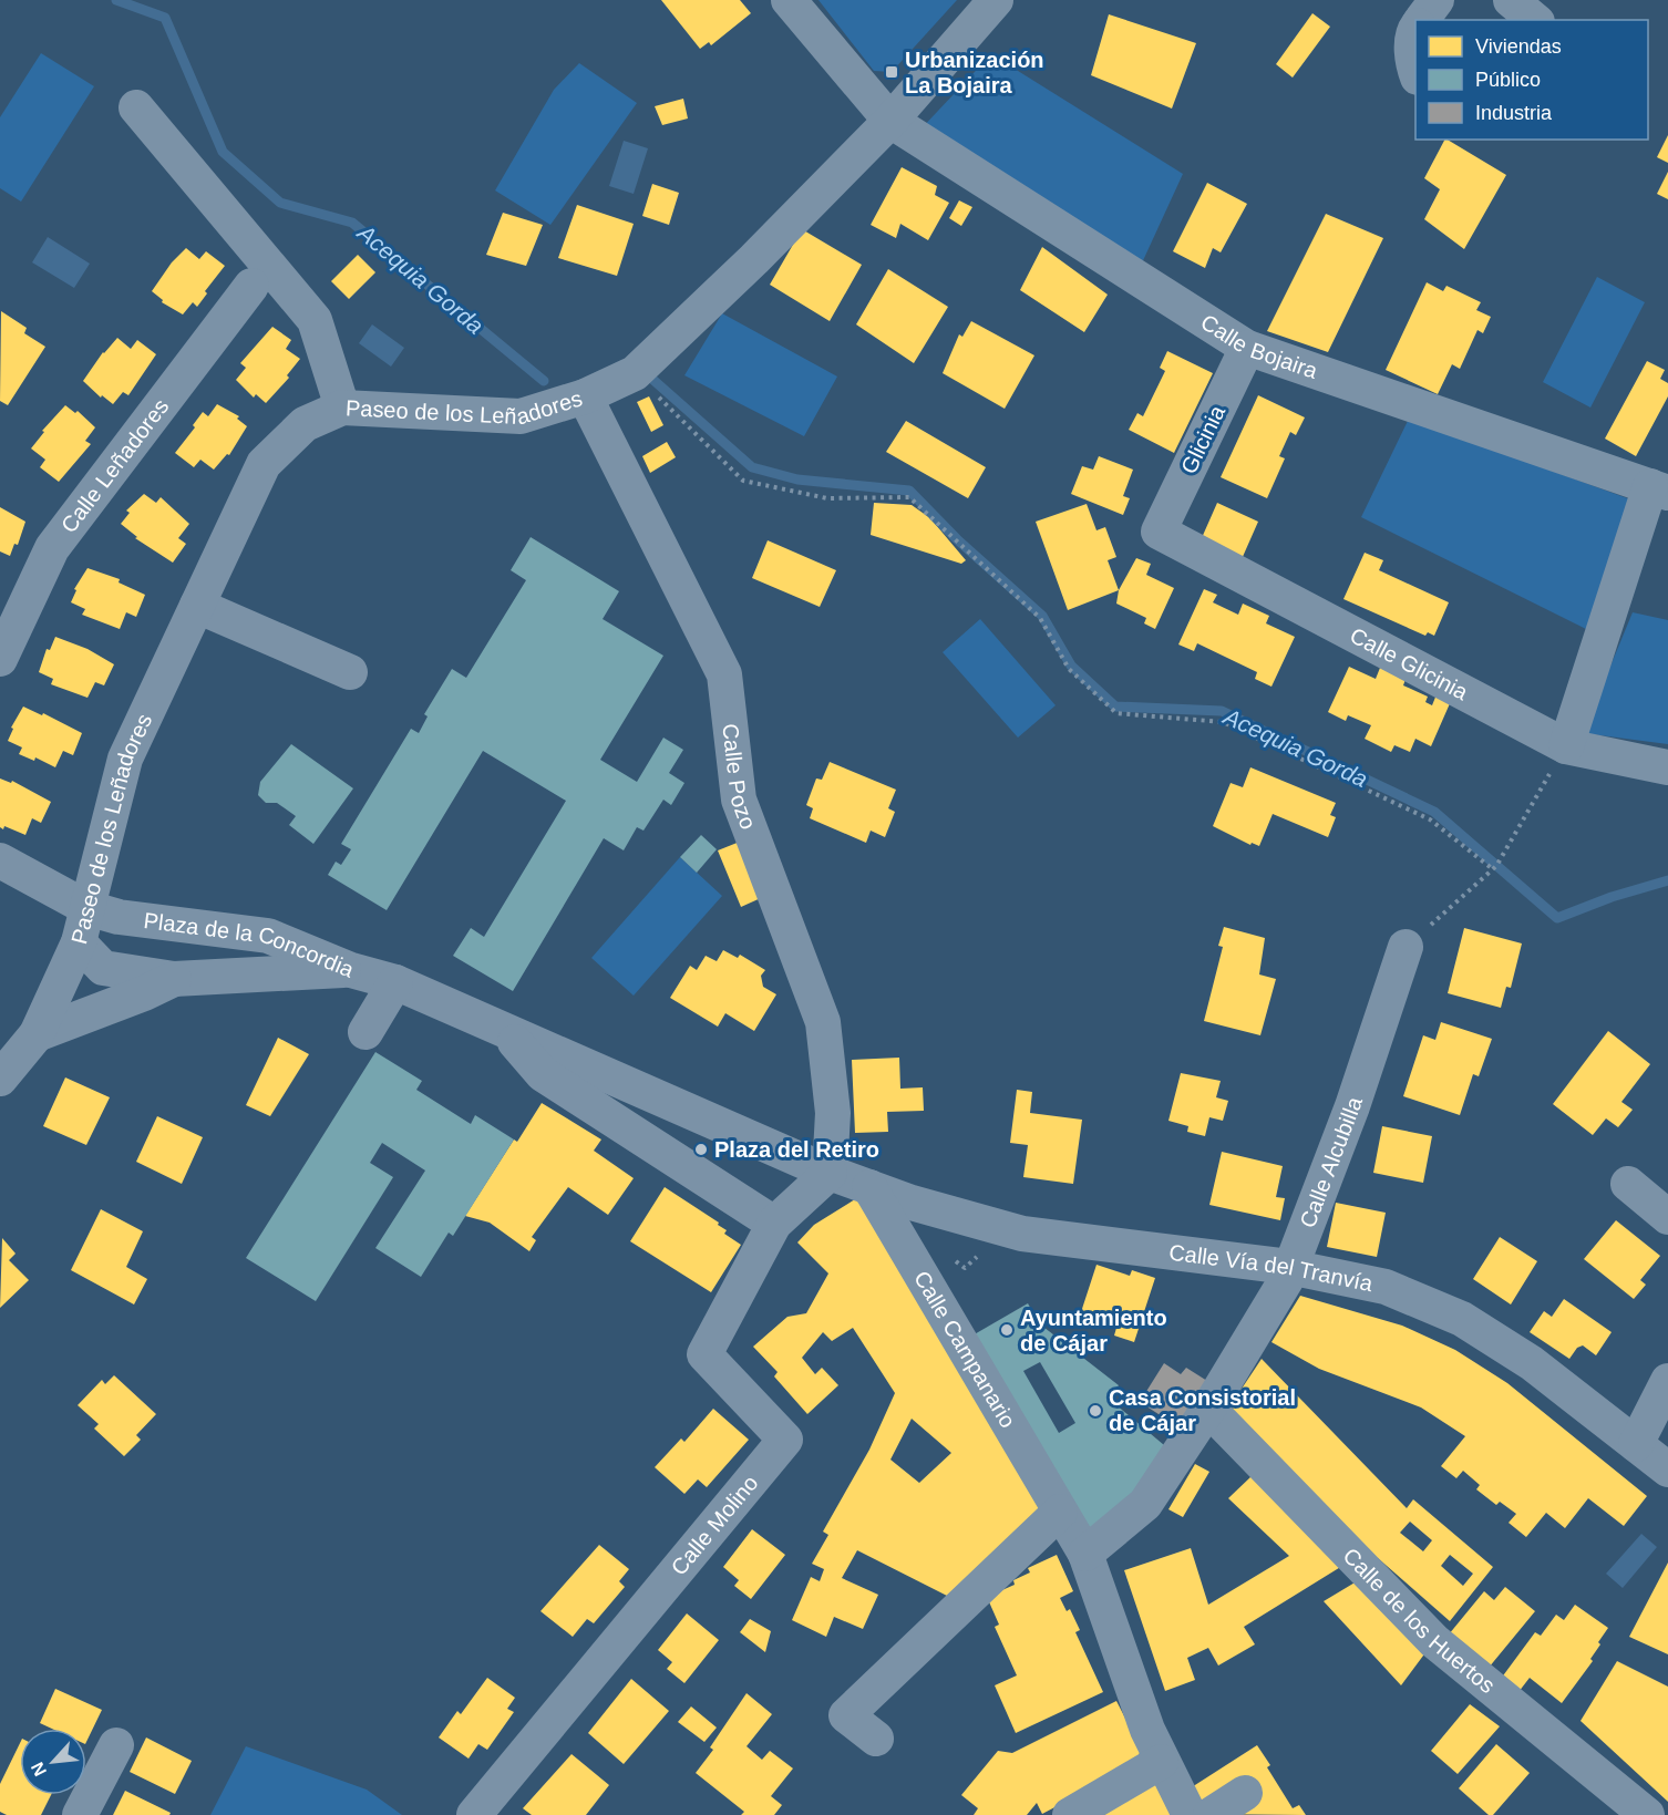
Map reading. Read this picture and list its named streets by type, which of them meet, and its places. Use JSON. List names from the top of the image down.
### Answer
{
  "streets": {
    "street": [
      "Calle Bojaira",
      "Paseo de los Leñadores",
      "Glicinia",
      "Calle Leñadores",
      "Calle Glicinia",
      "Calle Pozo",
      "Plaza de la Concordia",
      "Calle Alcubilla",
      "Calle Vía del Tranvía",
      "Calle Campanario",
      "Calle Molino",
      "Calle de los Huertos"
    ]
  },
  "crossings": [
    ["Calle Bojaira", "Paseo de los Leñadores"],
    ["Calle Bojaira", "Glicinia"],
    ["Paseo de los Leñadores", "Calle Pozo"],
    ["Paseo de los Leñadores", "Plaza de la Concordia"],
    ["Glicinia", "Calle Glicinia"],
    ["Calle Pozo", "Calle Vía del Tranvía"],
    ["Calle Alcubilla", "Calle Vía del Tranvía"],
    ["Calle Alcubilla", "Calle Campanario"],
    ["Calle Alcubilla", "Calle de los Huertos"],
    ["Calle Vía del Tranvía", "Calle Campanario"]
  ],
  "water": ["Acequia Gorda"],
  "places": {
    "transit": ["Urbanización La Bojaira"],
    "other": ["Plaza del Retiro", "Ayuntamiento de Cájar", "Casa Consistorial de Cájar"]
  },
  "legend": ["Viviendas", "Público", "Industria"],
  "north": "bottom left"
}
